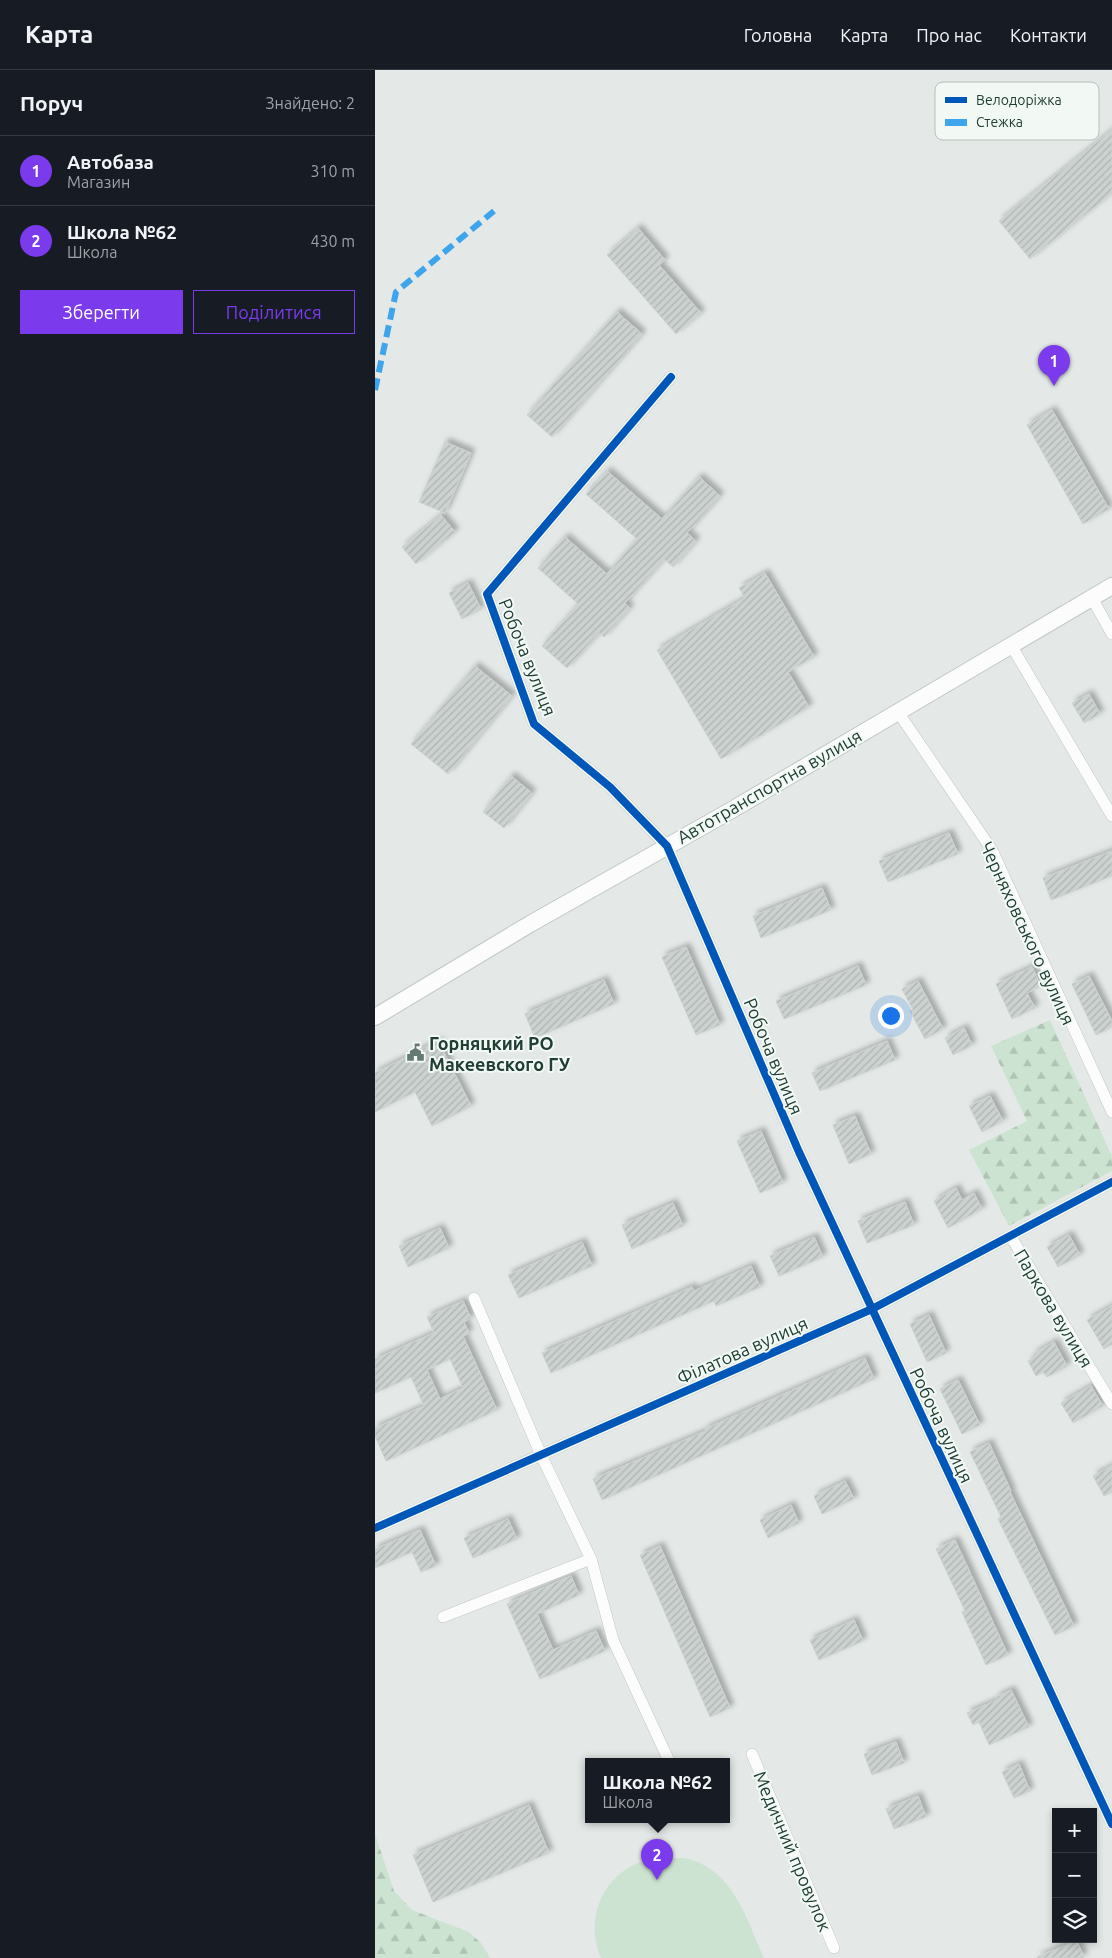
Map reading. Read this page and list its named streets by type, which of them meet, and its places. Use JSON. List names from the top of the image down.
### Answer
{
  "streets": {
    "main road": ["Автотранспортна вулиця"],
    "street": [
      "Робоча вулиця",
      "Черняховського вулиця",
      "Паркова вулиця",
      "Філатова вулиця",
      "Медичний провулок"
    ]
  },
  "crossings": [
    ["Робоча вулиця", "Автотранспортна вулиця"],
    ["Робоча вулиця", "Філатова вулиця"],
    ["Автотранспортна вулиця", "Черняховського вулиця"],
    ["Паркова вулиця", "Філатова вулиця"]
  ],
  "places": {
    "public building": ["Горняцкий РО Макеевского ГУ"]
  },
  "legend": ["Велодоріжка", "Стежка"],
  "page": {
    "header": "Карта",
    "nav": [
      "Головна",
      "Карта",
      "Про нас",
      "Контакти"
    ],
    "heading": ["Поруч", "Знайдено: 2"],
    "list": [
      {
        "mark": "1",
        "name": "Автобаза",
        "note": "Магазин",
        "value": "310 m"
      },
      {
        "mark": "2",
        "name": "Школа №62",
        "note": "Школа",
        "value": "430 m"
      }
    ],
    "buttons": ["Зберегти", "Поділитися"],
    "pins": ["1", "2"],
    "popup": ["Школа №62", "Школа"],
    "map_buttons": ["+", "−"]
  }
}
